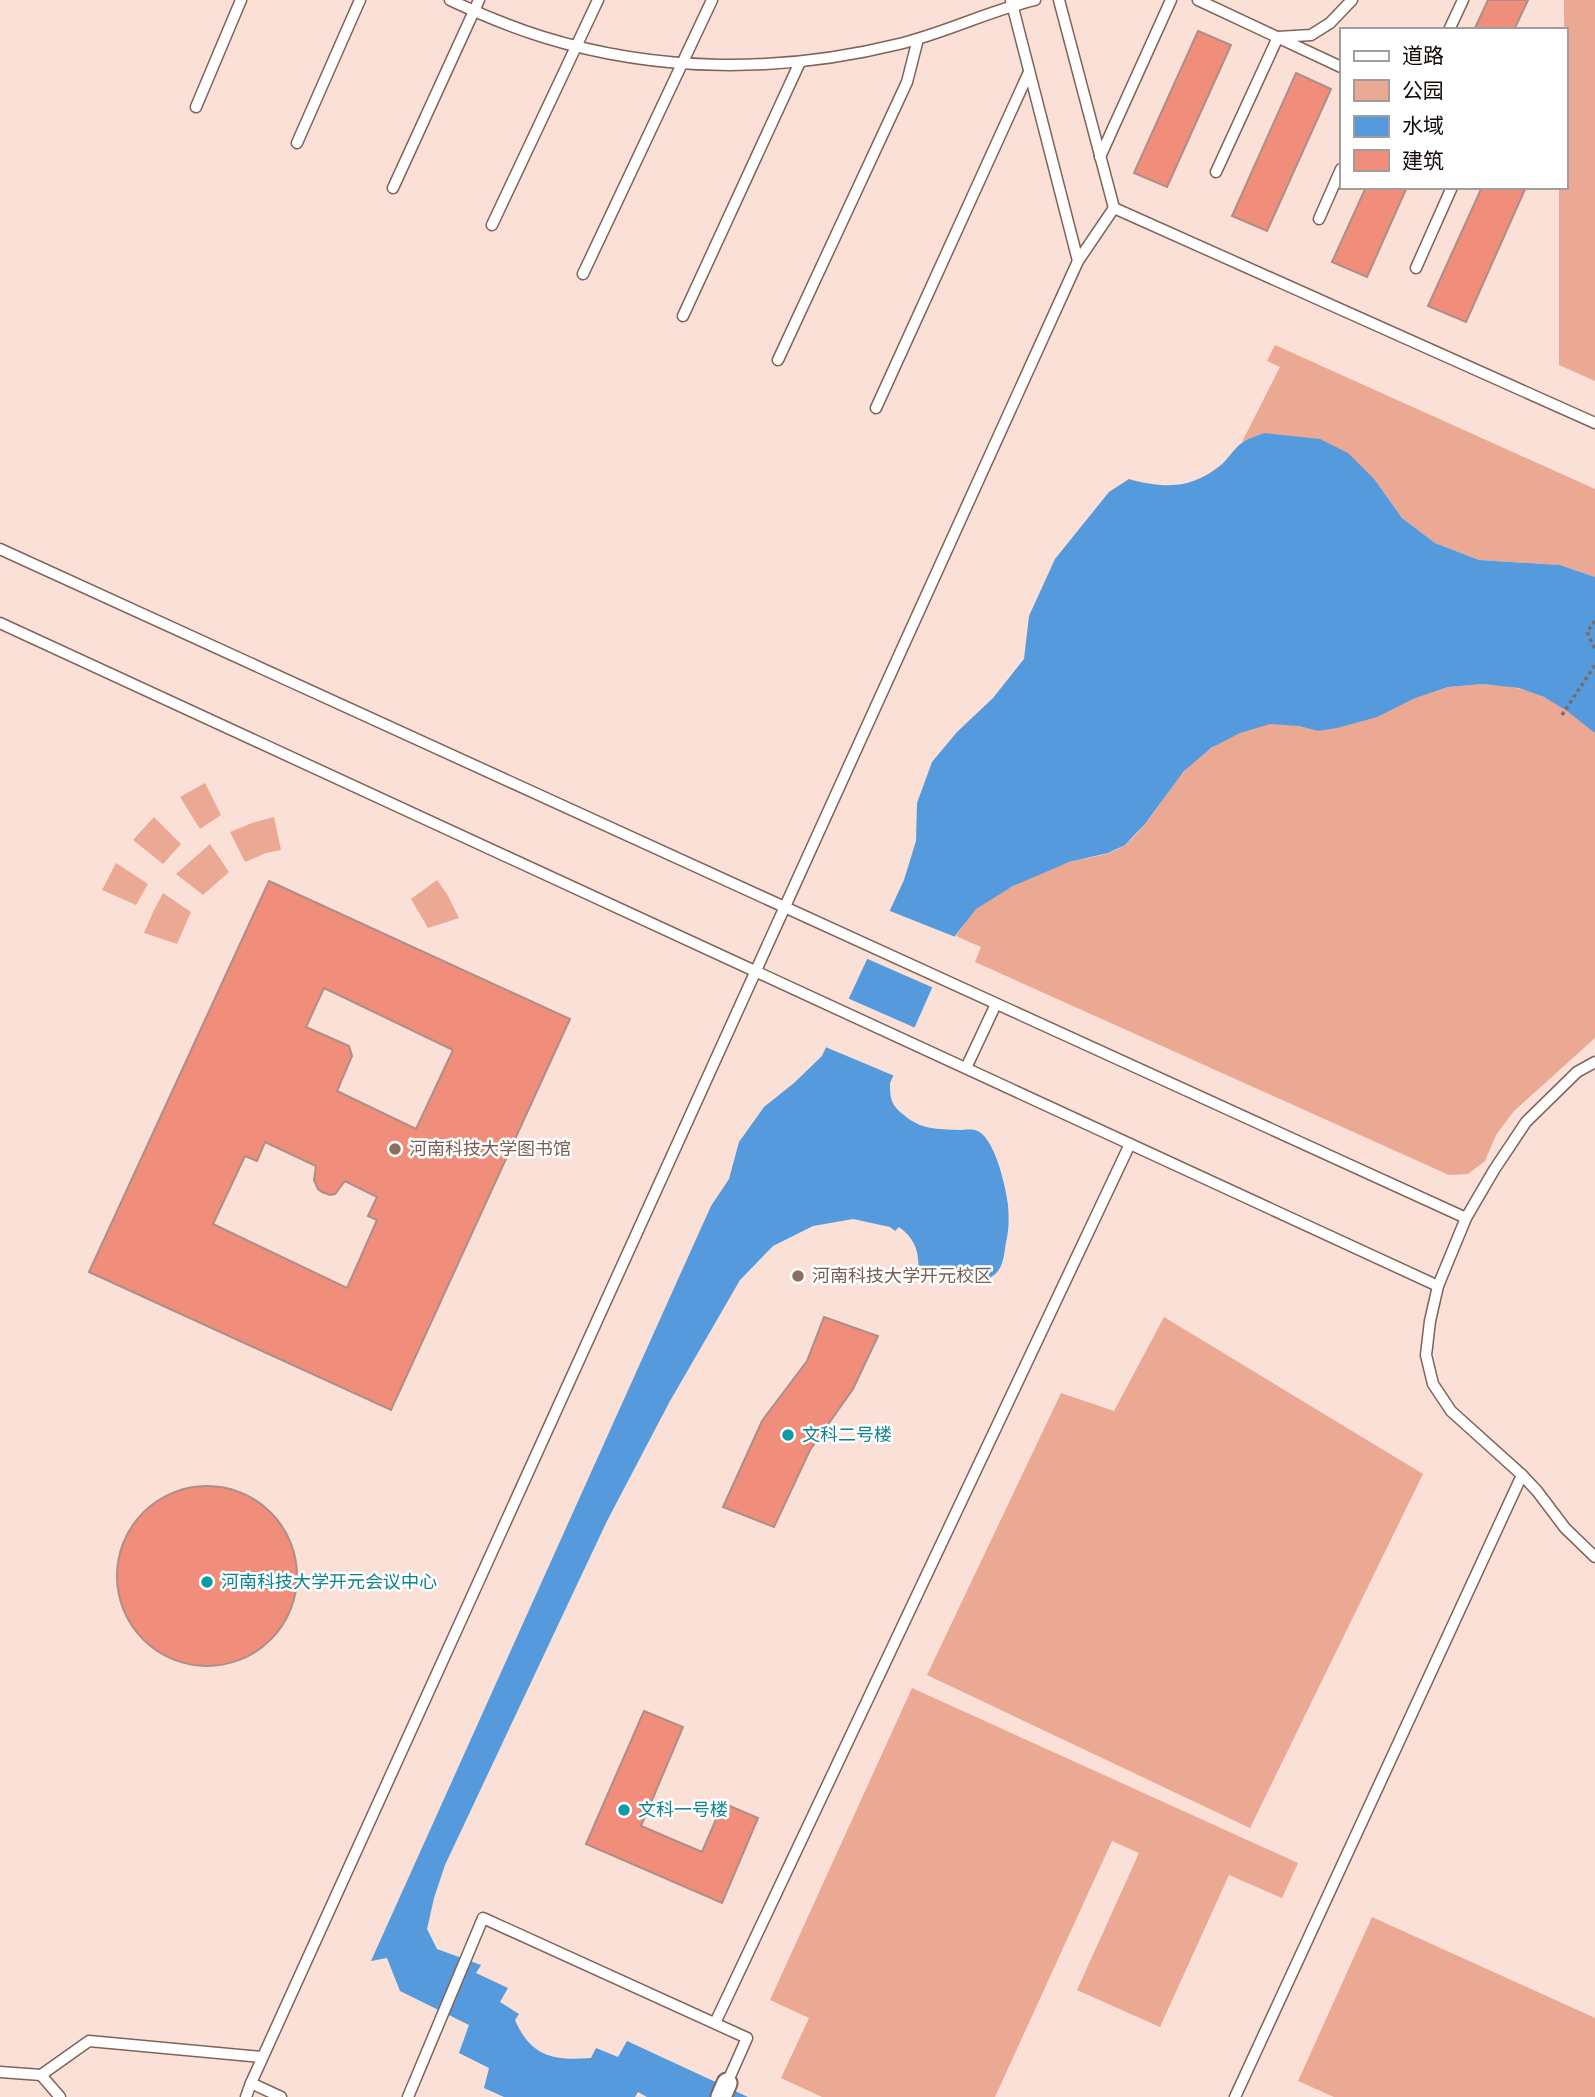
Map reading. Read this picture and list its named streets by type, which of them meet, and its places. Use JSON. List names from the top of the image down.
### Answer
{
  "places": [
    "河南科技大学图书馆",
    "河南科技大学开元校区",
    "文科二号楼",
    "河南科技大学开元会议中心",
    "文科一号楼"
  ],
  "legend": [
    "道路",
    "公园",
    "水域",
    "建筑"
  ]
}
